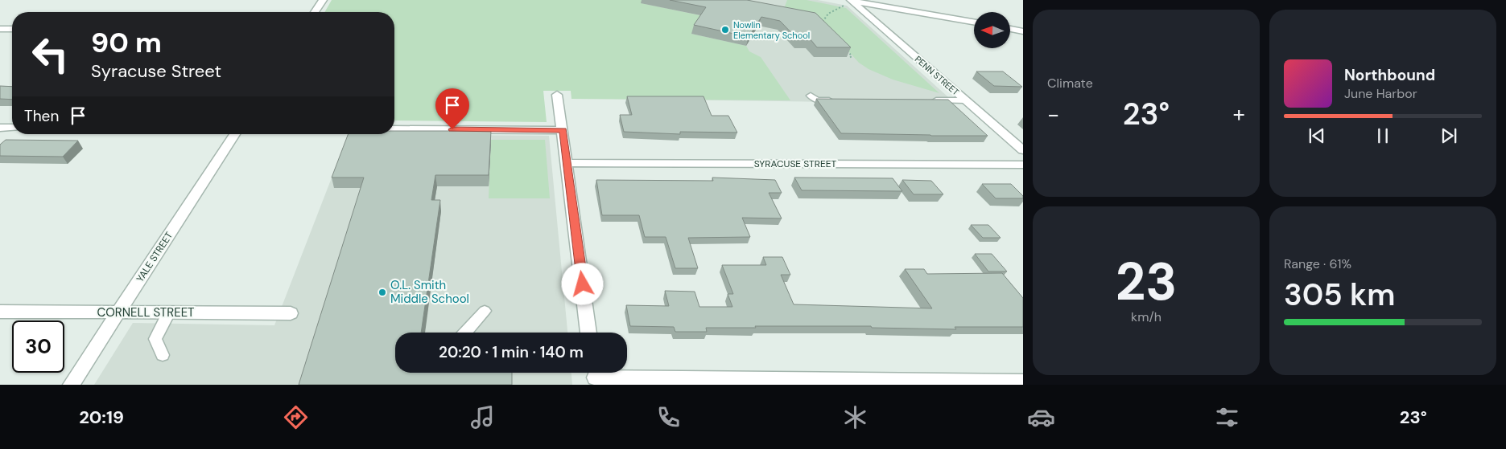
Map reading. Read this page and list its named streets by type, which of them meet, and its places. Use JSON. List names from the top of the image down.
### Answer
{
  "streets": {
    "street": [
      "PENN STREET",
      "SYRACUSE STREET",
      "YALE STREET",
      "CORNELL STREET"
    ]
  },
  "crossings": [
    ["YALE STREET", "CORNELL STREET"]
  ],
  "places": ["Nowlin Elementary School", "O.L. Smith Middle School"],
  "north": "left",
  "page": {
    "tile": [
      "Climate",
      ["23", "km/h"],
      ["Range · 61%", "305 km"]
    ],
    "turn": ["90 m", "Syracuse Street"],
    "song": ["Northbound", "June Harbor"],
    "then": "Then",
    "heat": ["−", "23°", "+"],
    "limit": "30",
    "trip": "20:20 · 1 min · 140 m",
    "tabs": ["20:19", "23°"]
  }
}
